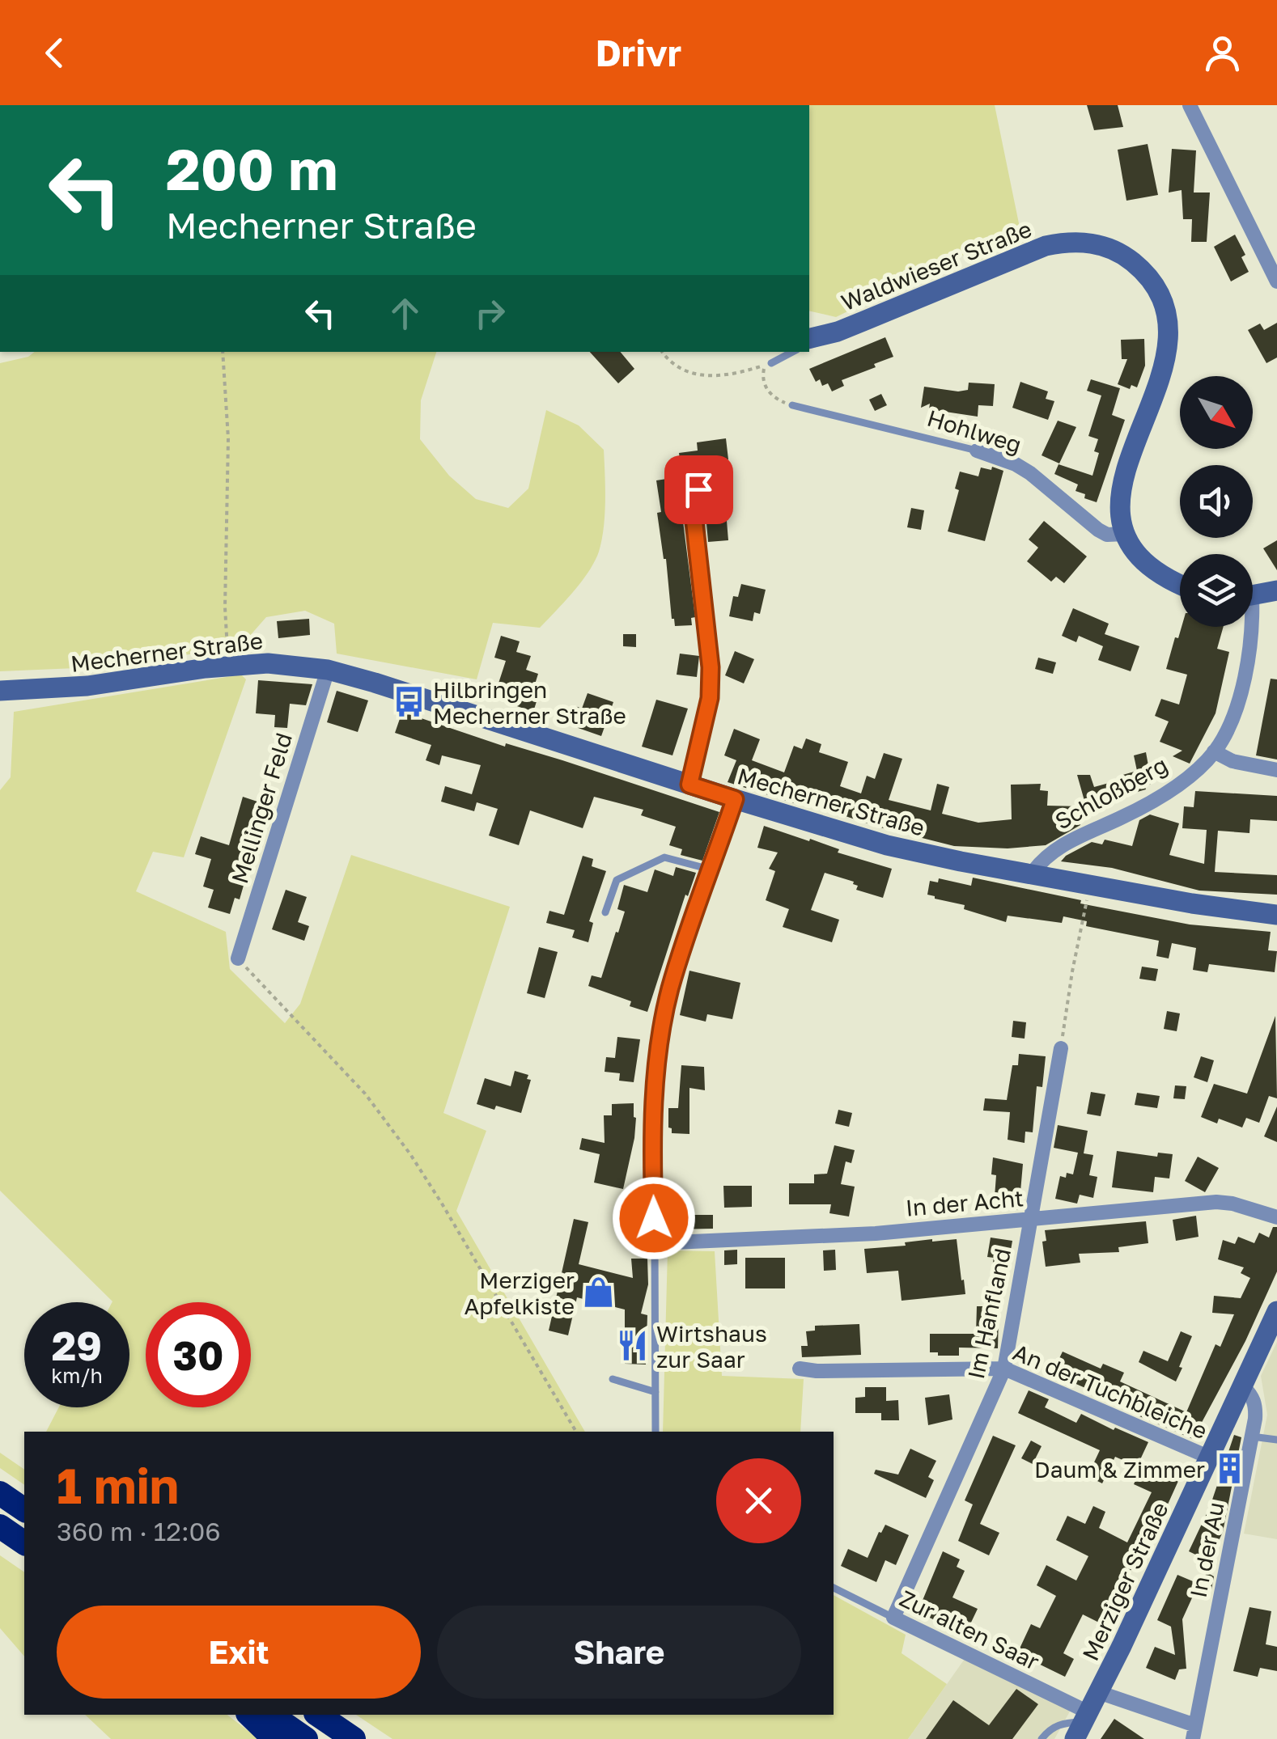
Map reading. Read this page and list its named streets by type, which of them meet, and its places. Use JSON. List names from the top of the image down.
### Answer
{
  "streets": {
    "main road": ["Waldwieser Straße", "Mecherner Straße", "Merziger Straße"],
    "street": [
      "Hohlweg",
      "Schloßberg",
      "Mellinger Feld",
      "In der Acht",
      "Im Hanfland",
      "An der Tuchbleiche",
      "In der Au",
      "Zur alten Saar"
    ]
  },
  "crossings": [
    ["Waldwieser Straße", "Hohlweg"],
    ["Mecherner Straße", "Schloßberg"],
    ["Mecherner Straße", "Mellinger Feld"],
    ["In der Acht", "Im Hanfland"],
    ["Im Hanfland", "An der Tuchbleiche"],
    ["Im Hanfland", "Zur alten Saar"],
    ["An der Tuchbleiche", "Merziger Straße"],
    ["In der Au", "Merziger Straße"],
    ["Merziger Straße", "Zur alten Saar"]
  ],
  "places": {
    "bus stop": ["Hilbringen Mecherner Straße"],
    "shop": ["Merziger Apfelkiste"],
    "restaurant": ["Wirtshaus zur Saar"],
    "building": ["Daum & Zimmer"]
  },
  "north": "bottom right",
  "page": {
    "header": "Drivr",
    "turn": ["200 m", "Mecherner Straße"],
    "speed": "29 km/h",
    "limit": "30",
    "heading": ["1 min", "360 m · 12:06"],
    "buttons": ["Exit", "Share"]
  }
}
